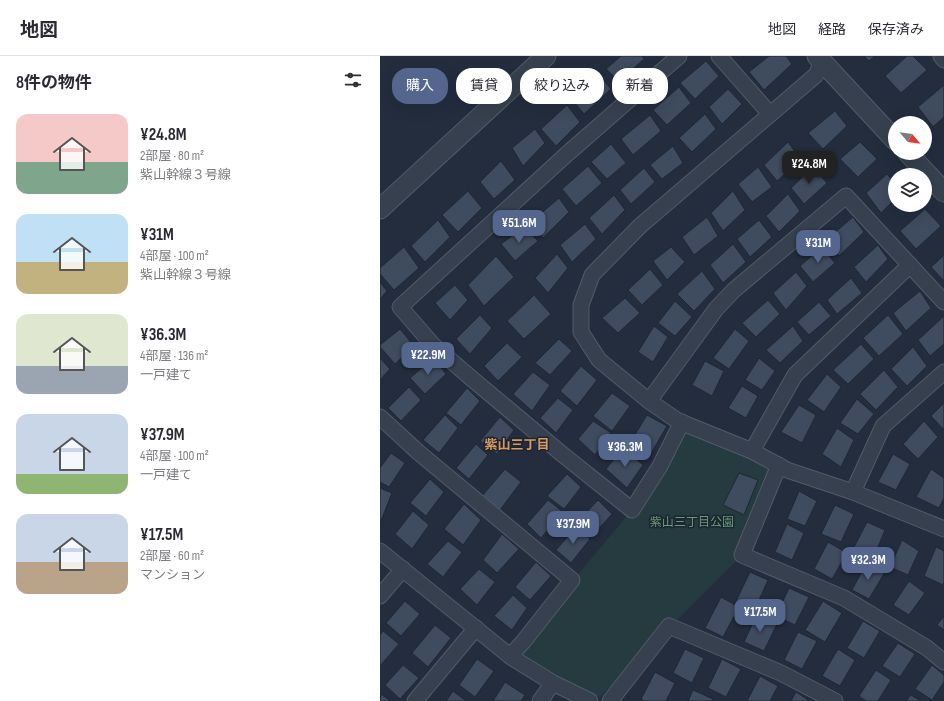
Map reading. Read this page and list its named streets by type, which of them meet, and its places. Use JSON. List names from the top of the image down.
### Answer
{
  "districts": ["紫山三丁目"],
  "parks": ["紫山三丁目公園"],
  "north": "bottom right",
  "page": {
    "header": "地図",
    "nav": ["地図", "経路", "保存済み"],
    "heading": "8件の物件",
    "chip": [
      "購入",
      "賃貸",
      "絞り込み",
      "新着"
    ],
    "list": [
      {
        "name": "¥24.8M",
        "note": "2部屋 · 80 m² · 紫山幹線３号線"
      },
      {
        "name": "¥31M",
        "note": "4部屋 · 100 m² · 紫山幹線３号線"
      },
      {
        "name": "¥36.3M",
        "note": "4部屋 · 136 m² · 一戸建て"
      },
      {
        "name": "¥37.9M",
        "note": "4部屋 · 100 m² · 一戸建て"
      },
      {
        "name": "¥17.5M",
        "note": "2部屋 · 60 m² · マンション"
      }
    ],
    "price": [
      "¥24.8M",
      "¥51.6M",
      "¥31M",
      "¥22.9M",
      "¥36.3M",
      "¥37.9M",
      "¥32.3M",
      "¥17.5M"
    ]
  }
}
